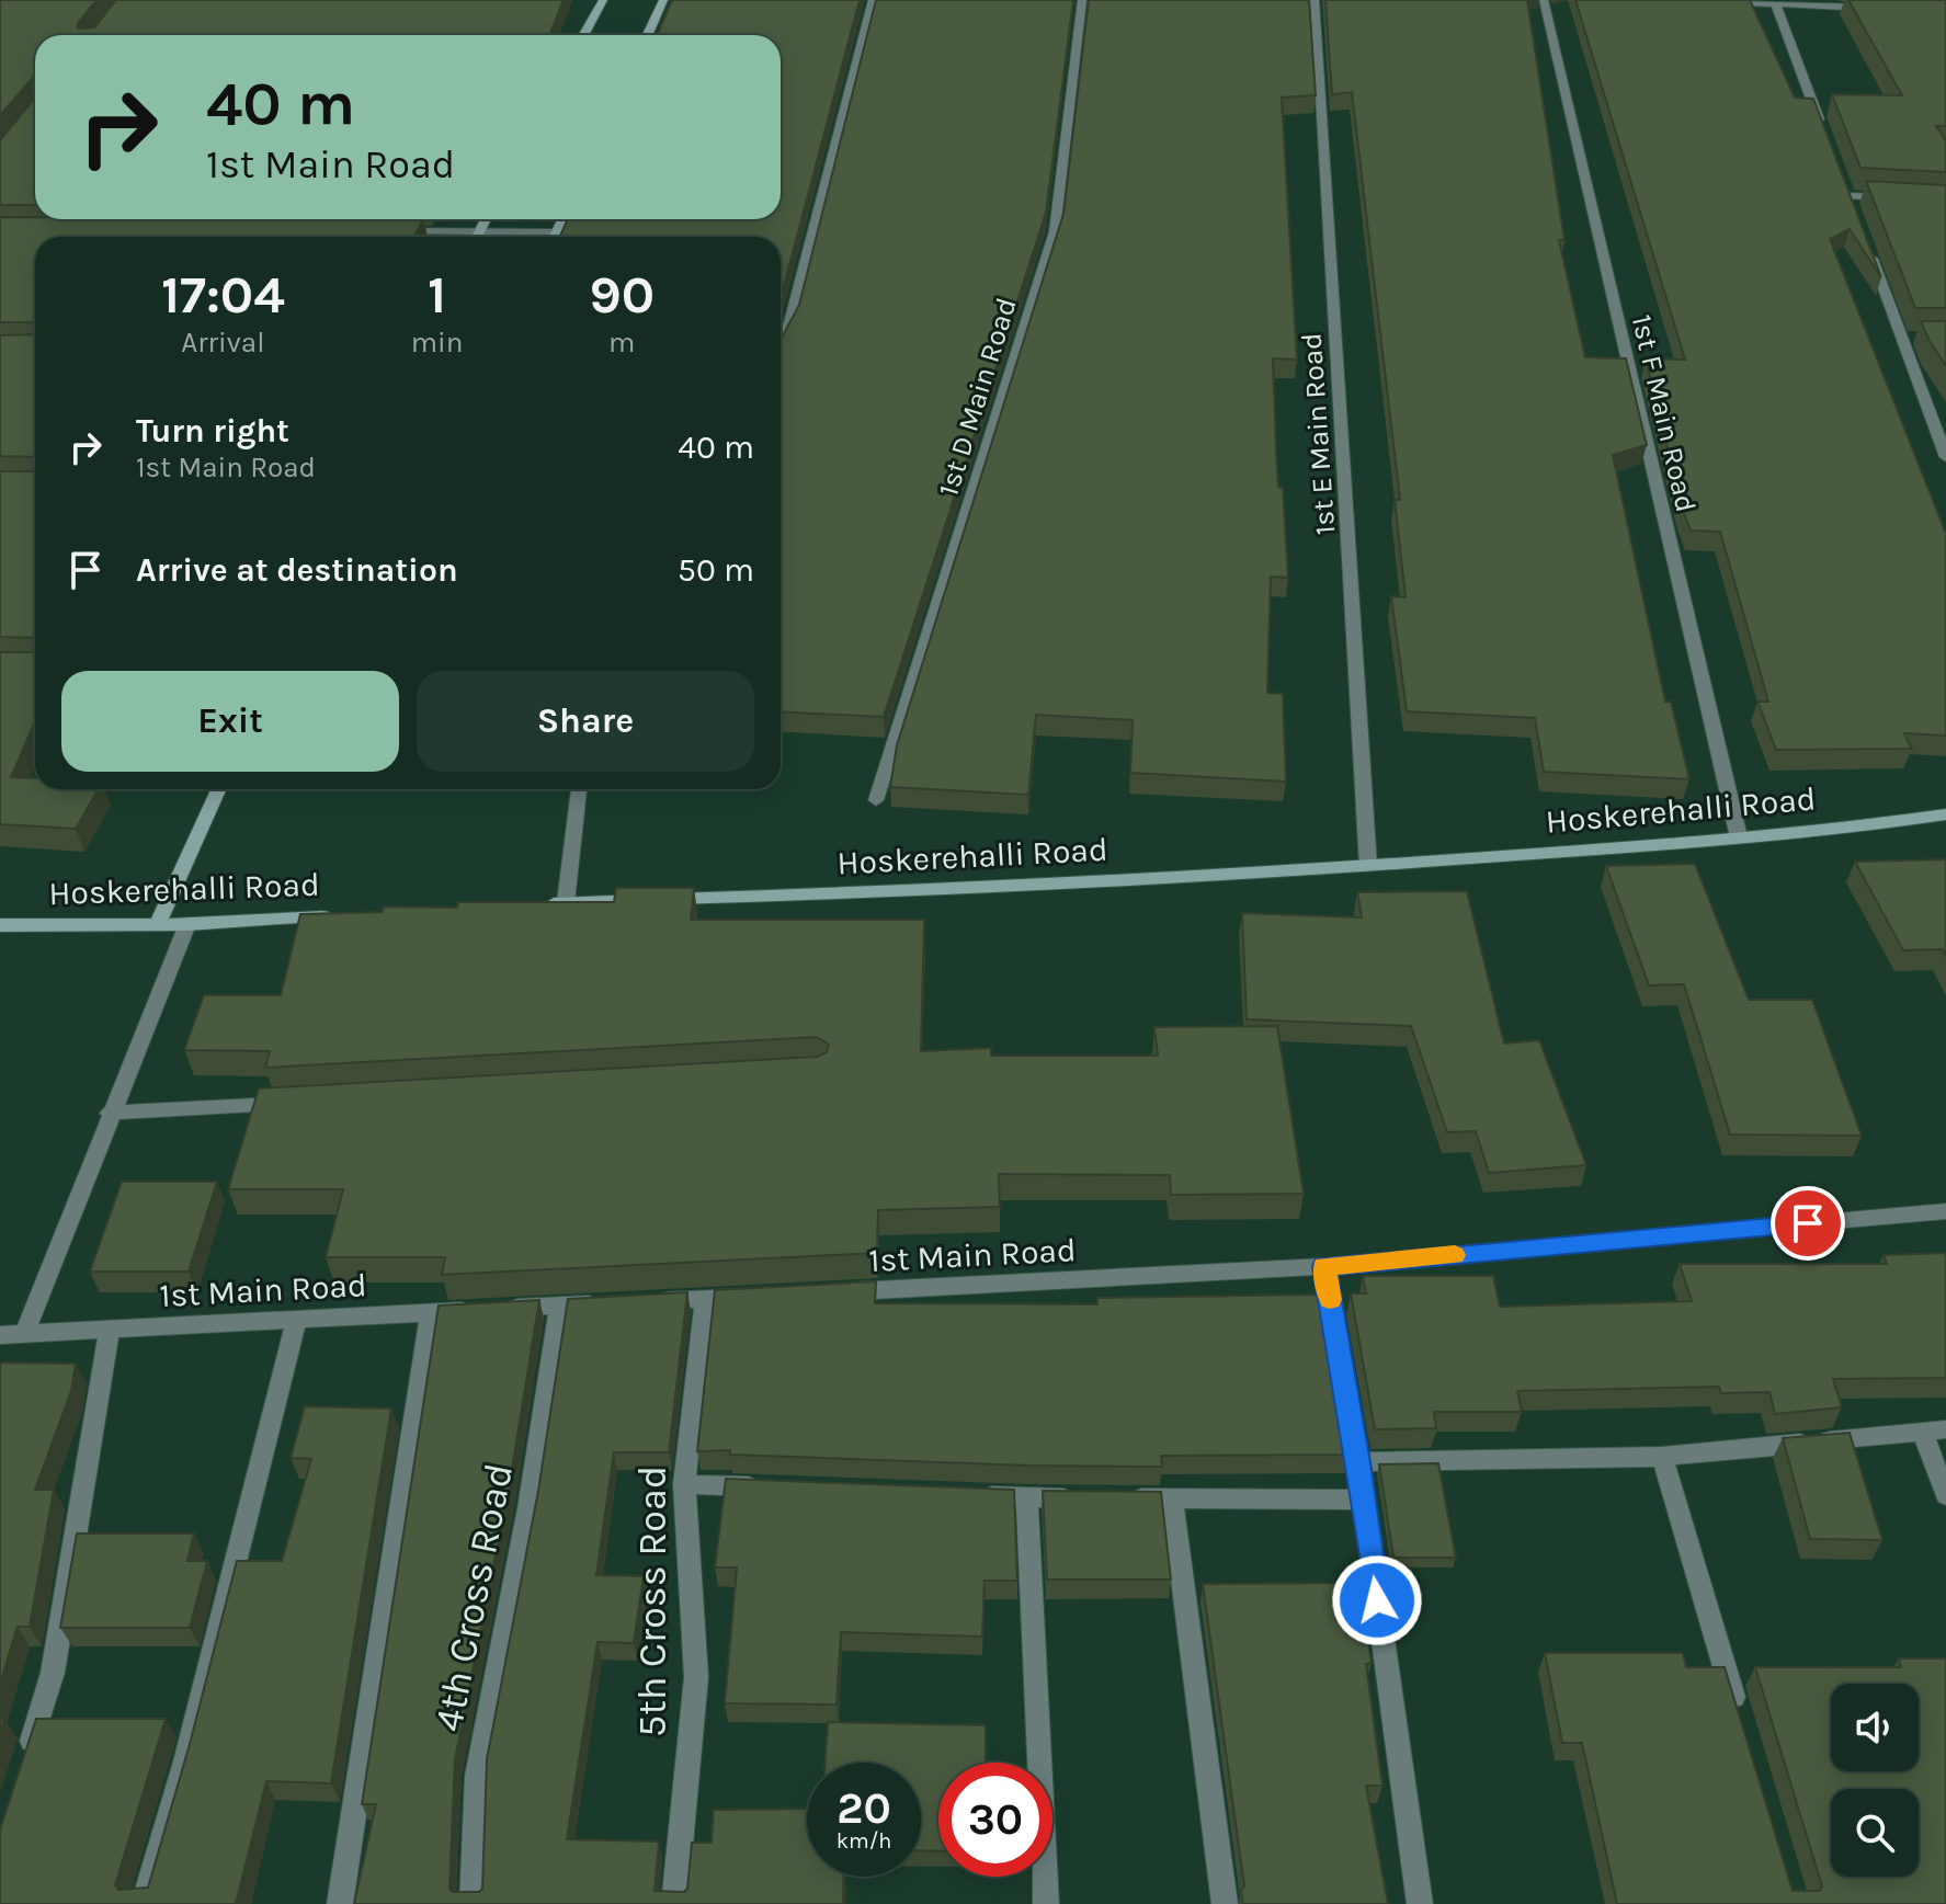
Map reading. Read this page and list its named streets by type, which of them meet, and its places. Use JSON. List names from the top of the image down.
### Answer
{
  "streets": {
    "street": [
      "1st D Main Road",
      "1st F Main Road",
      "1st E Main Road",
      "Hoskerehalli Road",
      "1st Main Road",
      "4th Cross Road",
      "5th Cross Road"
    ]
  },
  "crossings": [
    ["1st F Main Road", "Hoskerehalli Road"],
    ["1st E Main Road", "Hoskerehalli Road"],
    ["1st Main Road", "4th Cross Road"]
  ],
  "page": {
    "turn": ["40 m", "1st Main Road"],
    "eta": [
      "17:04",
      "Arrival",
      "1",
      "min",
      "90",
      "m"
    ],
    "list": [
      {
        "name": "Turn right",
        "note": "1st Main Road",
        "value": "40 m"
      },
      {
        "name": "Arrive at destination",
        "value": "50 m"
      }
    ],
    "buttons": ["Exit", "Share"],
    "speed": "20 km/h",
    "limit": "30"
  }
}
